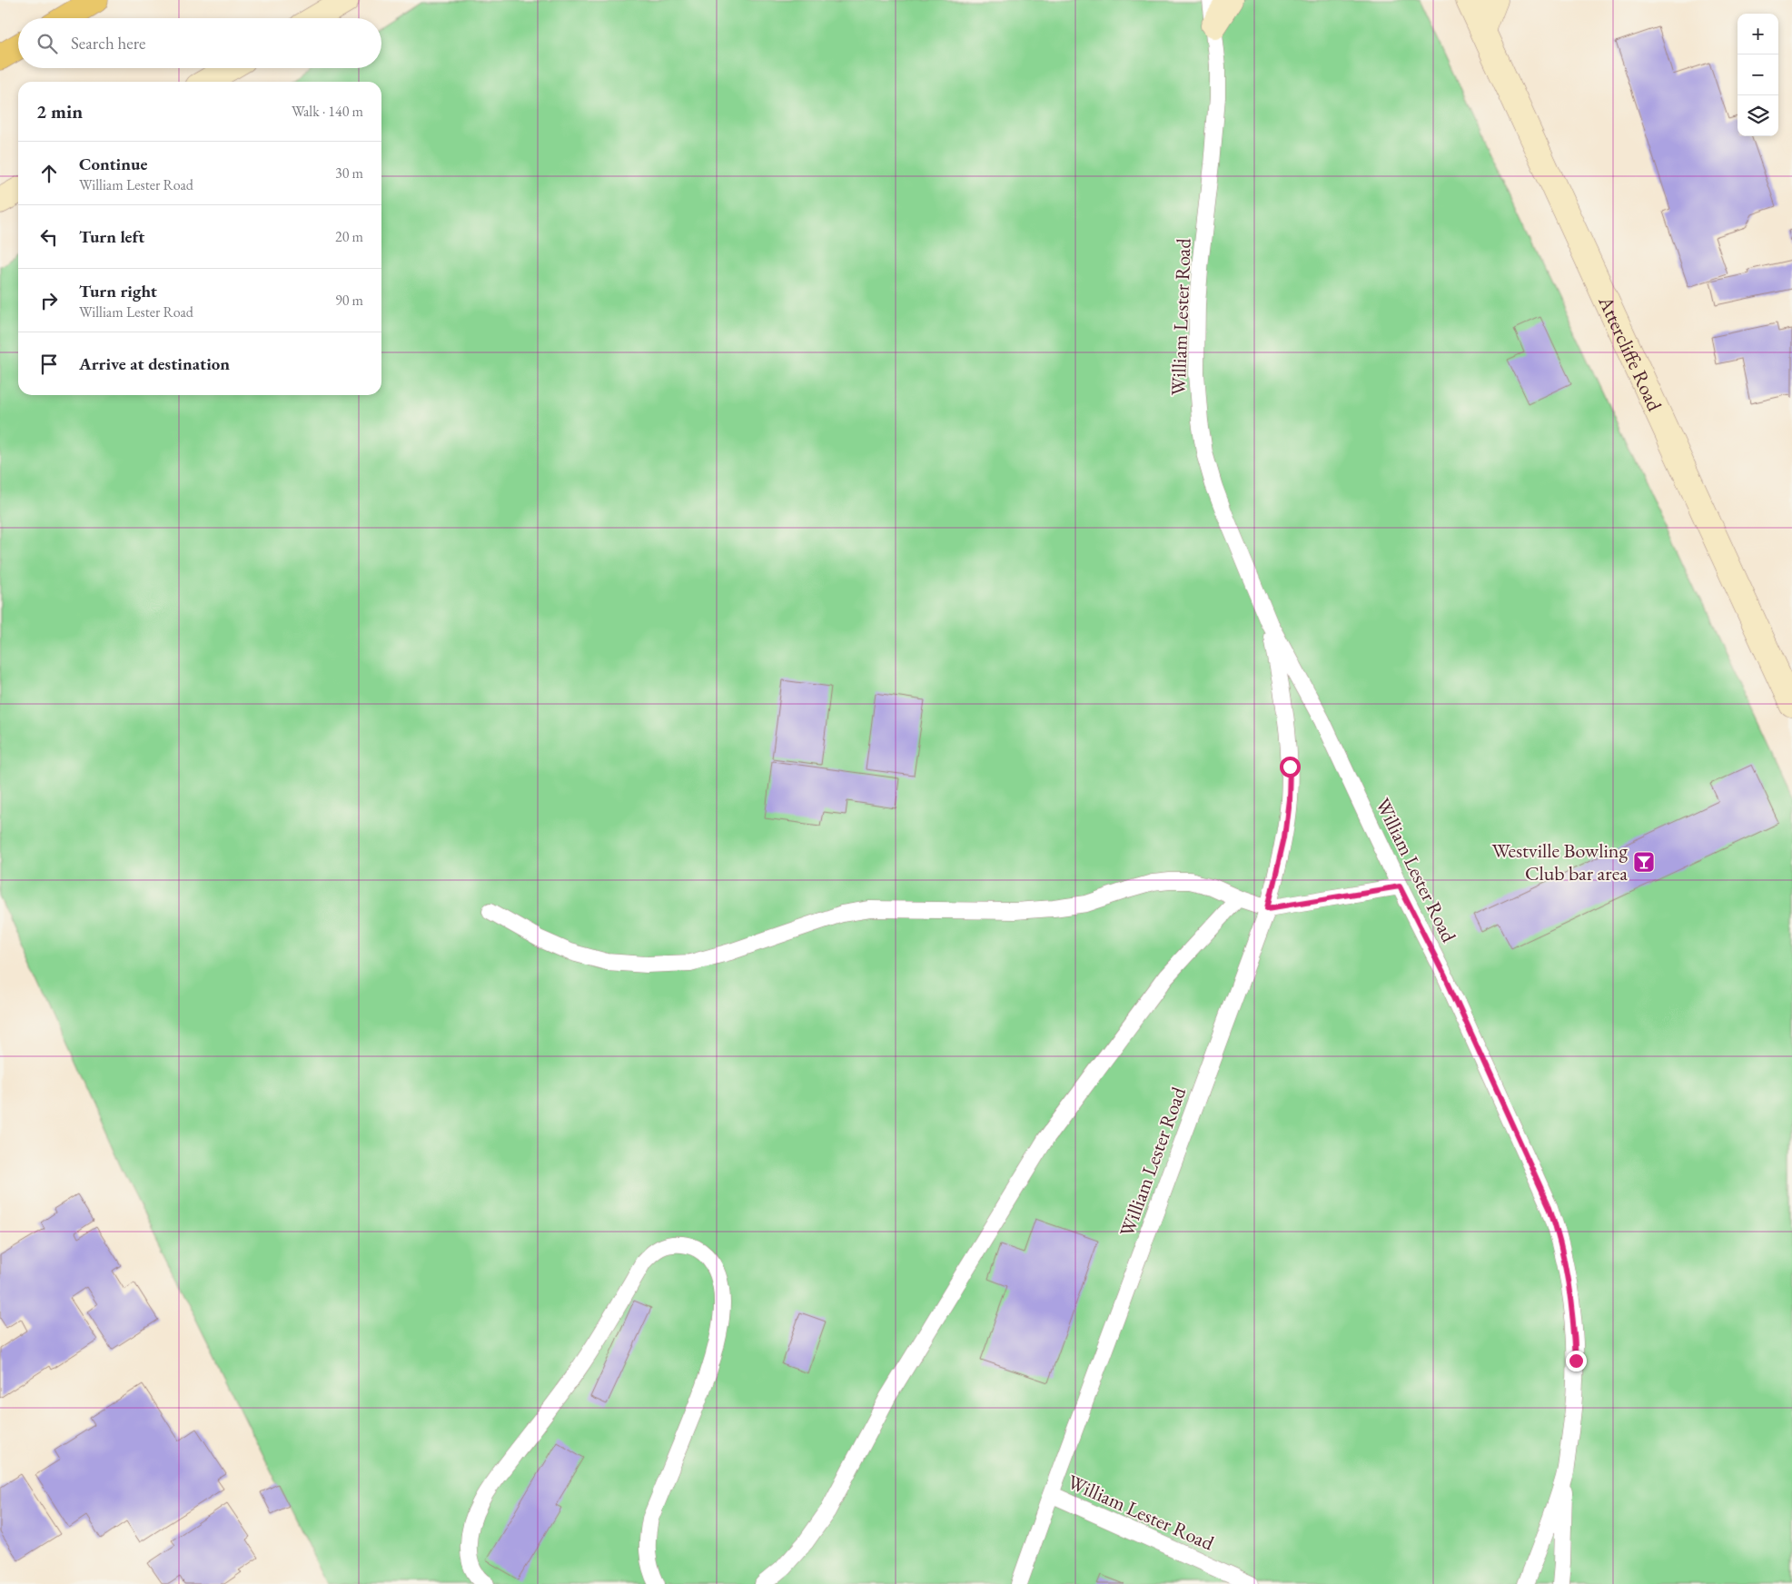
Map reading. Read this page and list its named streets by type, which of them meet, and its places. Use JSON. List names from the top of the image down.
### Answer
{
  "streets": {
    "main road": ["Attercliffe Road"],
    "lane": ["William Lester Road"]
  },
  "places": {
    "bar": ["Westville Bowling Club bar area"]
  },
  "page": {
    "map_buttons": ["+", "−"],
    "search": "Search here",
    "heading": ["2 min", "Walk · 140 m"],
    "list": [
      ["Continue", "William Lester Road", "30 m"],
      ["Turn left", "20 m"],
      ["Turn right", "William Lester Road", "90 m"],
      "Arrive at destination"
    ]
  }
}
